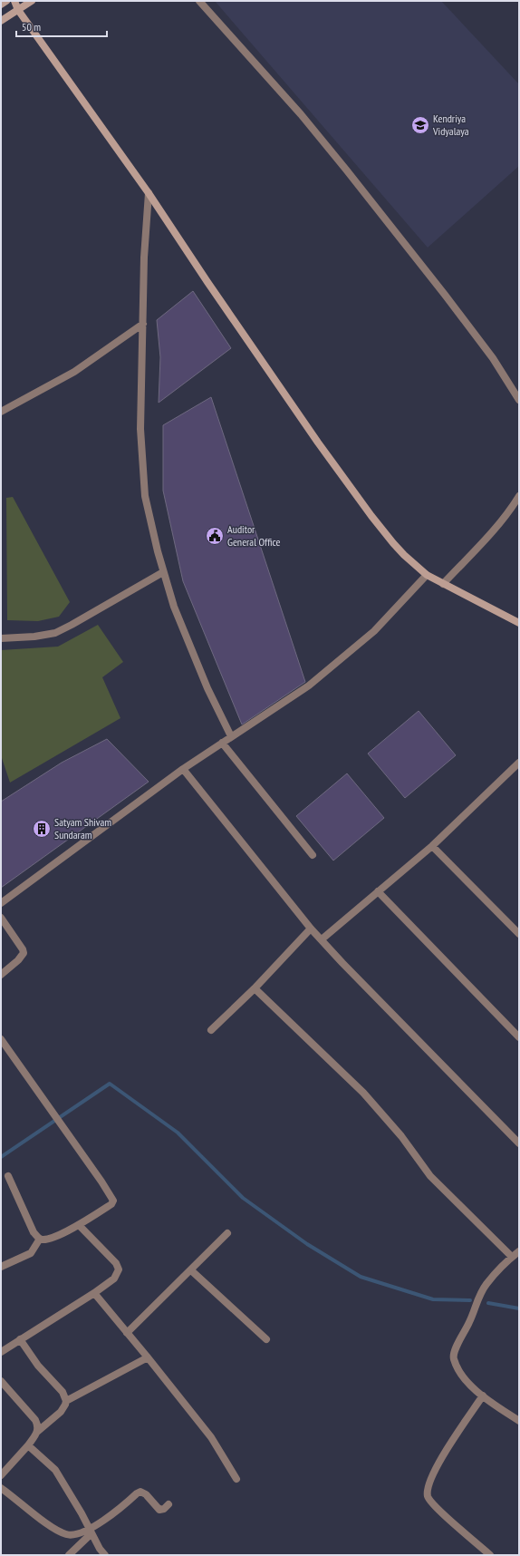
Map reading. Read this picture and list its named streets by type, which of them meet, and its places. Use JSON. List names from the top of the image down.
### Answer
{
  "places": {
    "school or university": ["Kendriya Vidyalaya"],
    "public building": ["Auditor General Office"],
    "building": ["Satyam Shivam Sundaram"]
  },
  "scale_bar": "50 m"
}
